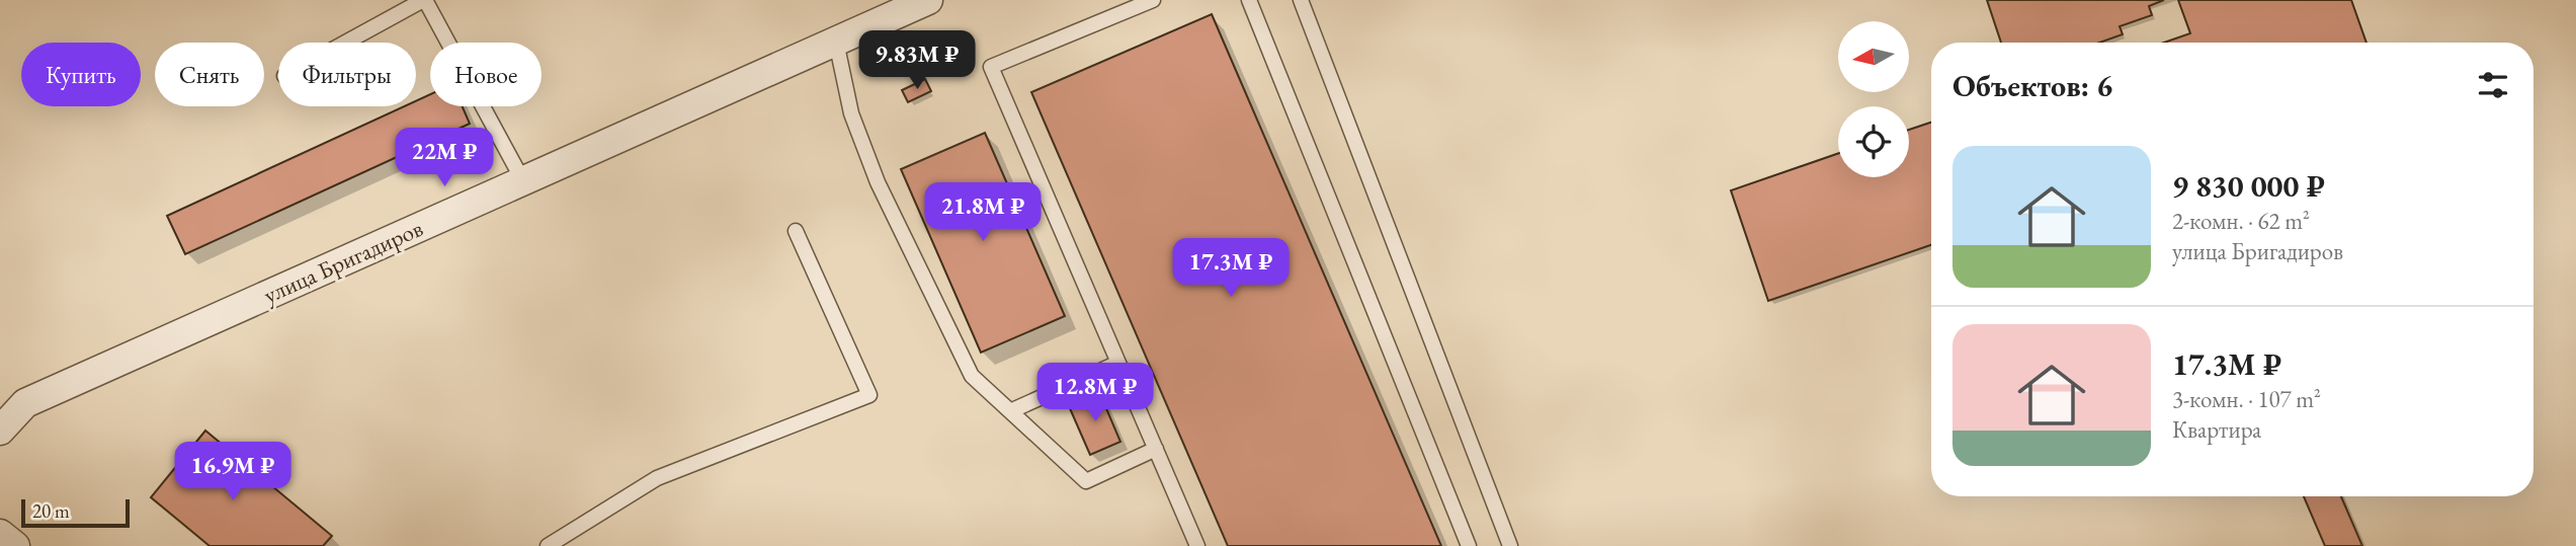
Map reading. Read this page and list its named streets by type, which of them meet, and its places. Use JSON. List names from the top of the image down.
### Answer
{
  "streets": {
    "street": ["улица Бригадиров"]
  },
  "scale_bar": "20 m",
  "north": "left",
  "page": {
    "price": [
      "9.83M ₽",
      "22M ₽",
      "21.8M ₽",
      "17.3M ₽",
      "12.8M ₽",
      "16.9M ₽"
    ],
    "chip": [
      "Купить",
      "Снять",
      "Фильтры",
      "Новое"
    ],
    "heading": "Объектов: 6",
    "list": [
      {
        "name": "9 830 000 ₽",
        "note": "2-комн. · 62 m² · улица Бригадиров"
      },
      {
        "name": "17.3M ₽",
        "note": "3-комн. · 107 m² · Квартира"
      }
    ],
    "scale": "20 m"
  }
}
